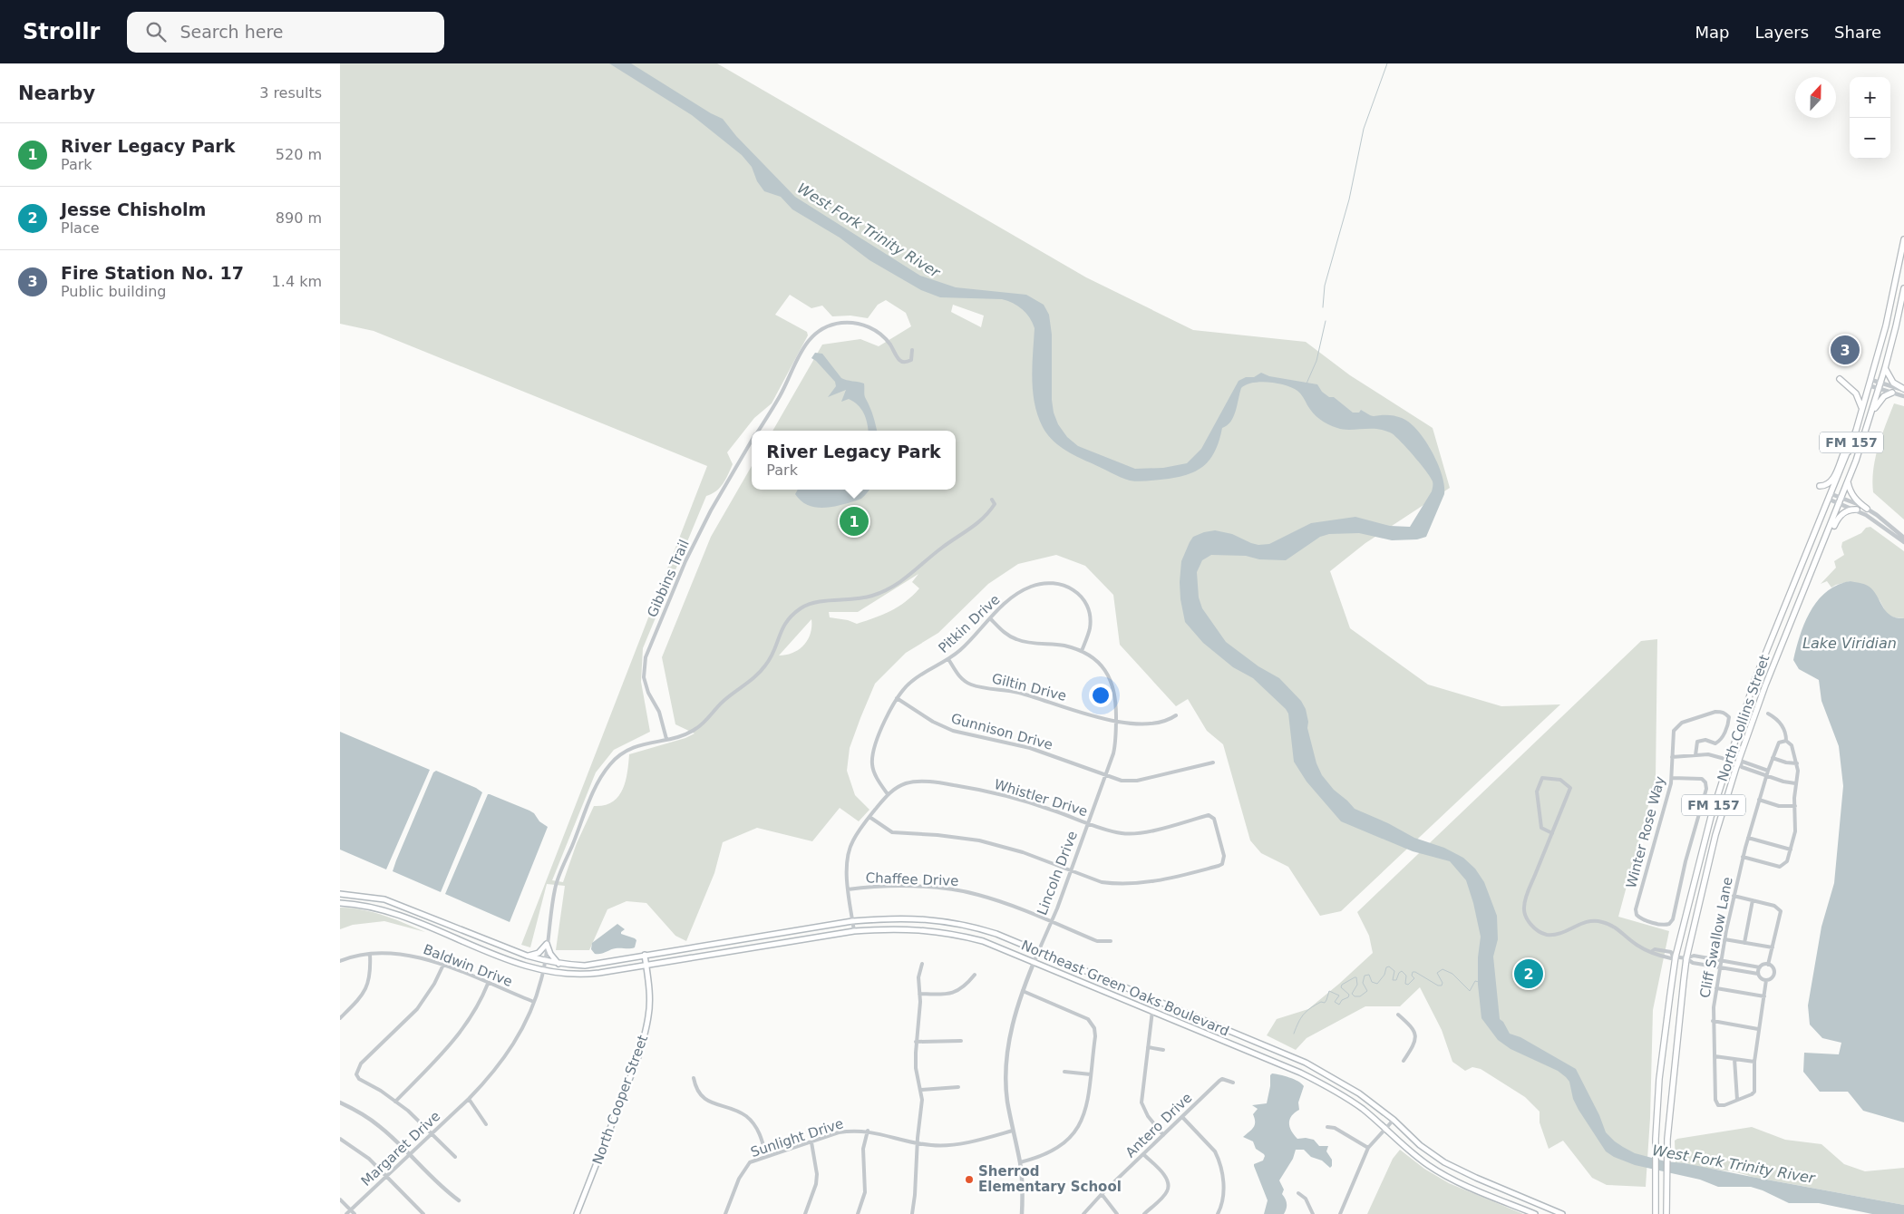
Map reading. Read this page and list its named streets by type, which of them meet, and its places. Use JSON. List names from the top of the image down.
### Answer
{
  "streets": {
    "main road": [
      "FM 157",
      "North Collins Street",
      "Northeast Green Oaks Boulevard",
      "North Cooper Street"
    ],
    "street": [
      "Gibbins Trail",
      "Pitkin Drive",
      "Giltin Drive",
      "Gunnison Drive",
      "Whistler Drive",
      "Winter Rose Way",
      "Lincoln Drive",
      "Chaffee Drive",
      "Cliff Swallow Lane",
      "Baldwin Drive",
      "Antero Drive",
      "Sunlight Drive",
      "Margaret Drive"
    ]
  },
  "crossings": [
    ["Gibbins Trail", "Margaret Drive"],
    ["Pitkin Drive", "Giltin Drive"],
    ["Pitkin Drive", "Gunnison Drive"],
    ["Pitkin Drive", "Whistler Drive"],
    ["Pitkin Drive", "Lincoln Drive"],
    ["Giltin Drive", "Lincoln Drive"],
    ["Gunnison Drive", "Lincoln Drive"],
    ["Whistler Drive", "Lincoln Drive"],
    ["Whistler Drive", "Chaffee Drive"],
    ["Whistler Drive", "Northeast Green Oaks Boulevard"],
    ["Lincoln Drive", "Chaffee Drive"],
    ["Lincoln Drive", "Northeast Green Oaks Boulevard"],
    ["Lincoln Drive", "Sunlight Drive"],
    ["Baldwin Drive", "Margaret Drive"],
    ["Northeast Green Oaks Boulevard", "North Cooper Street"],
    ["Northeast Green Oaks Boulevard", "Margaret Drive"]
  ],
  "water": ["West Fork Trinity River", "Lake Viridian"],
  "places": ["Sherrod Elementary School"],
  "north": "top",
  "page": {
    "header": "Strollr",
    "search": "Search here",
    "nav": ["Map", "Layers", "Share"],
    "heading": ["Nearby", "3 results"],
    "map_buttons": ["+", "−"],
    "list": [
      {
        "mark": "1",
        "name": "River Legacy Park",
        "note": "Park",
        "value": "520 m"
      },
      {
        "mark": "2",
        "name": "Jesse Chisholm",
        "note": "Place",
        "value": "890 m"
      },
      {
        "mark": "3",
        "name": "Fire Station No. 17",
        "note": "Public building",
        "value": "1.4 km"
      }
    ],
    "pins": ["3", "1", "2"],
    "popup": ["River Legacy Park", "Park"]
  }
}
